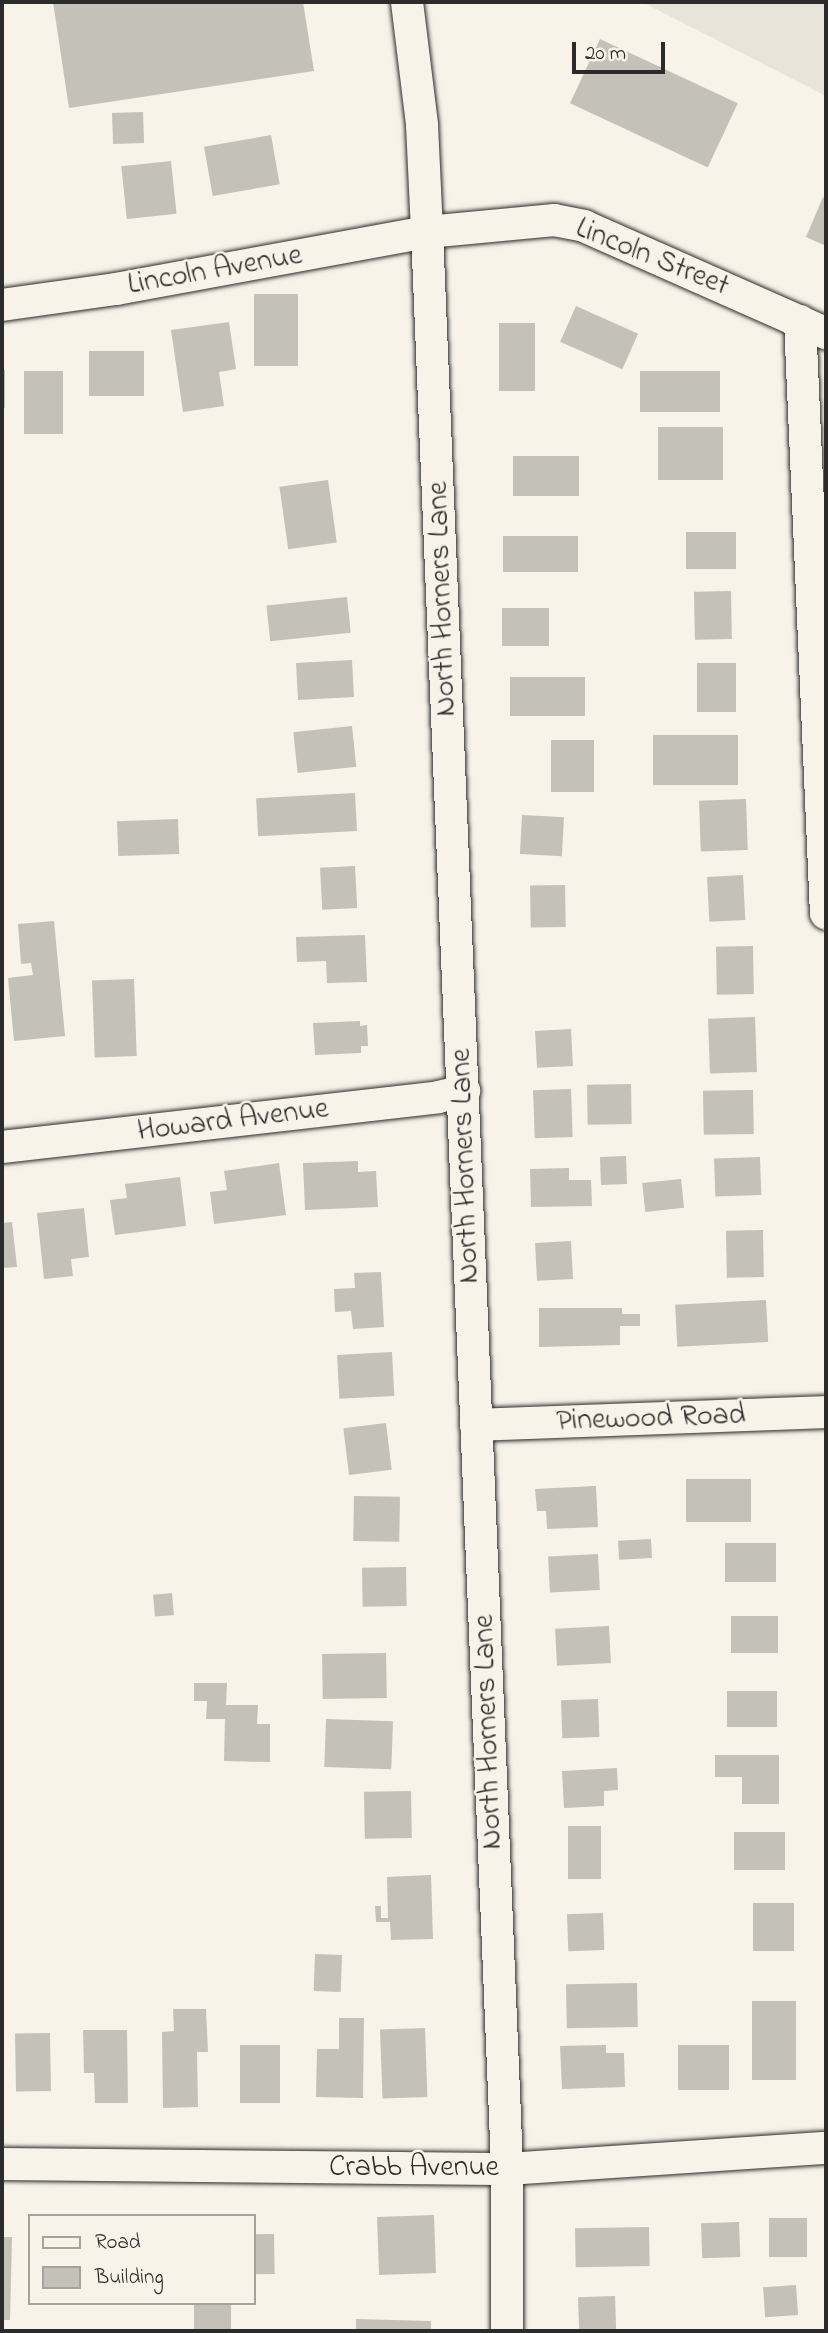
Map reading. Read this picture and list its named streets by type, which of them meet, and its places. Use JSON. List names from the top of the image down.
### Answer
{
  "streets": {
    "street": [
      "Lincoln Street",
      "Lincoln Avenue",
      "North Horners Lane",
      "Howard Avenue",
      "Pinewood Road",
      "Crabb Avenue"
    ]
  },
  "crossings": [
    ["Lincoln Street", "Lincoln Avenue"],
    ["Lincoln Street", "North Horners Lane"],
    ["Lincoln Avenue", "North Horners Lane"],
    ["North Horners Lane", "Howard Avenue"],
    ["North Horners Lane", "Pinewood Road"],
    ["North Horners Lane", "Crabb Avenue"]
  ],
  "legend": ["Road", "Building"],
  "scale_bar": "20 m"
}
